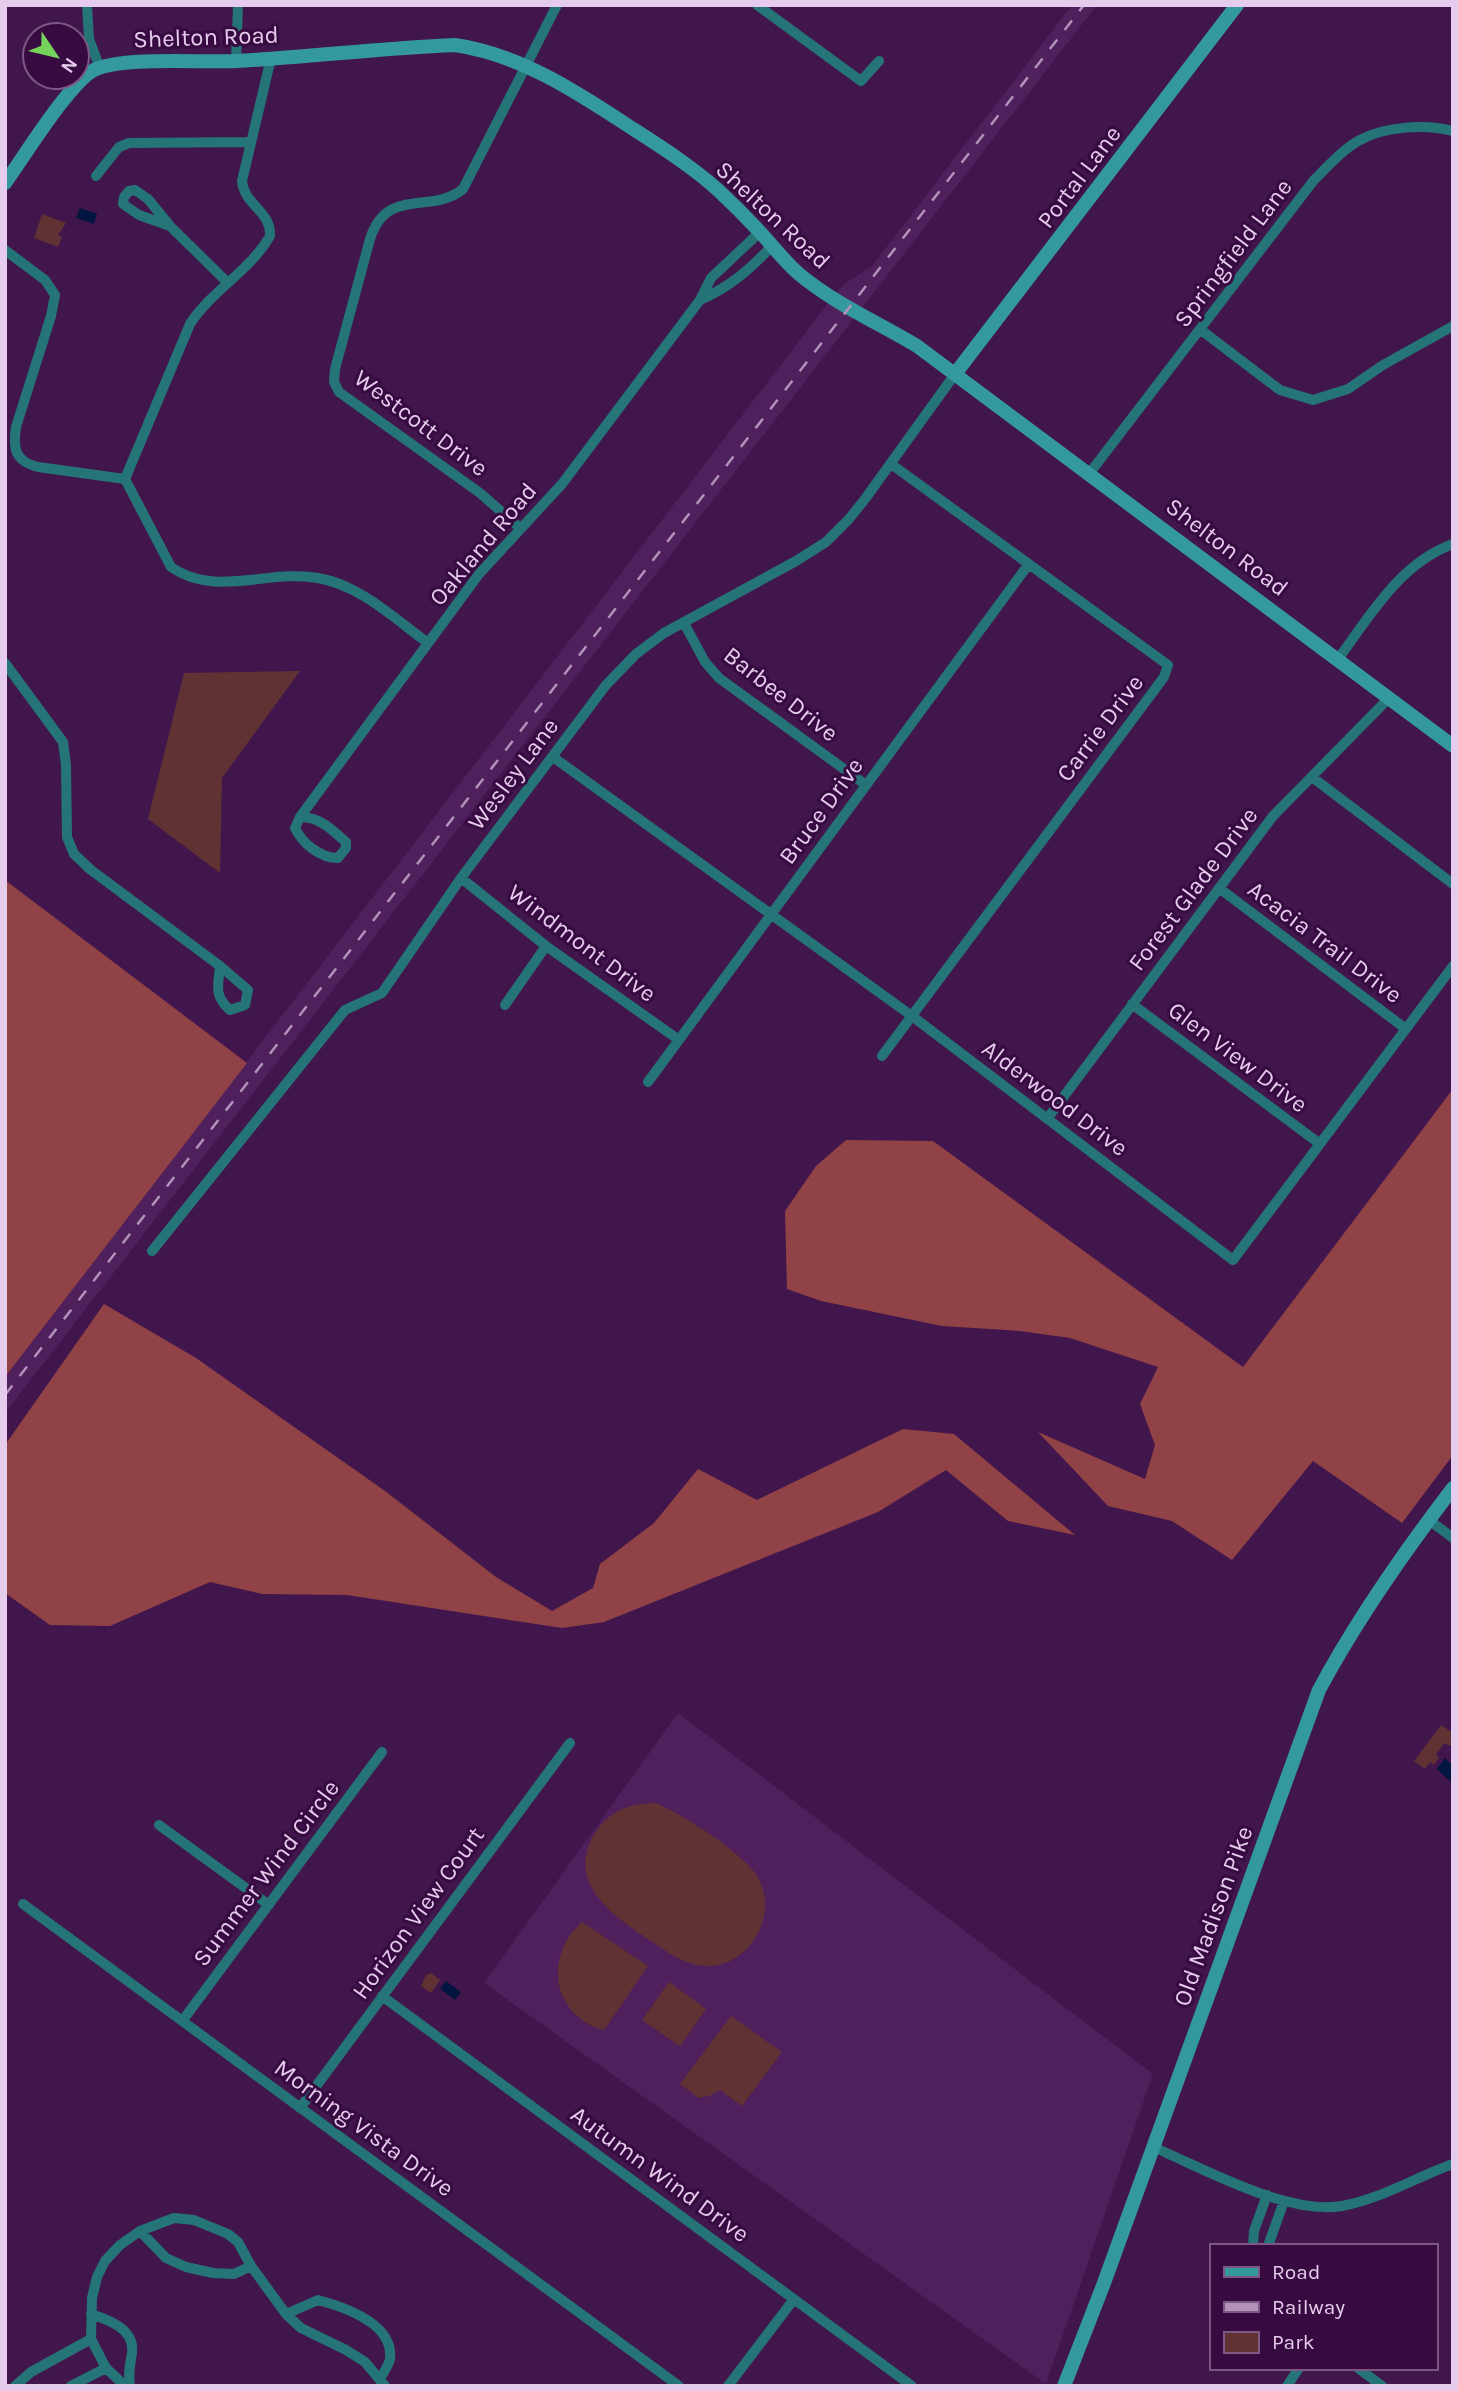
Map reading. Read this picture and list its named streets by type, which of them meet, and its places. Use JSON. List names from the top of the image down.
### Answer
{
  "streets": {
    "street": [
      "Shelton Road",
      "Portal Lane",
      "Springfield Lane",
      "Westcott Drive",
      "Oakland Road",
      "Barbee Drive",
      "Carrie Drive",
      "Wesley Lane",
      "Bruce Drive",
      "Forest Glade Drive",
      "Acacia Trail Drive",
      "Windmont Drive",
      "Glen View Drive",
      "Alderwood Drive",
      "Summer Wind Circle",
      "Horizon View Court",
      "Old Madison Pike",
      "Morning Vista Drive",
      "Autumn Wind Drive"
    ]
  },
  "crossings": [
    ["Shelton Road", "Portal Lane"],
    ["Shelton Road", "Springfield Lane"],
    ["Shelton Road", "Westcott Drive"],
    ["Shelton Road", "Oakland Road"],
    ["Shelton Road", "Wesley Lane"],
    ["Shelton Road", "Forest Glade Drive"],
    ["Portal Lane", "Wesley Lane"],
    ["Westcott Drive", "Oakland Road"],
    ["Barbee Drive", "Wesley Lane"],
    ["Barbee Drive", "Bruce Drive"],
    ["Carrie Drive", "Wesley Lane"],
    ["Carrie Drive", "Bruce Drive"],
    ["Carrie Drive", "Alderwood Drive"],
    ["Wesley Lane", "Windmont Drive"],
    ["Wesley Lane", "Alderwood Drive"],
    ["Bruce Drive", "Windmont Drive"],
    ["Bruce Drive", "Alderwood Drive"],
    ["Forest Glade Drive", "Acacia Trail Drive"],
    ["Forest Glade Drive", "Glen View Drive"],
    ["Forest Glade Drive", "Alderwood Drive"],
    ["Acacia Trail Drive", "Alderwood Drive"],
    ["Glen View Drive", "Alderwood Drive"],
    ["Summer Wind Circle", "Morning Vista Drive"],
    ["Horizon View Court", "Morning Vista Drive"],
    ["Horizon View Court", "Autumn Wind Drive"]
  ],
  "legend": ["Road", "Railway", "Park"],
  "north": "bottom right"
}
